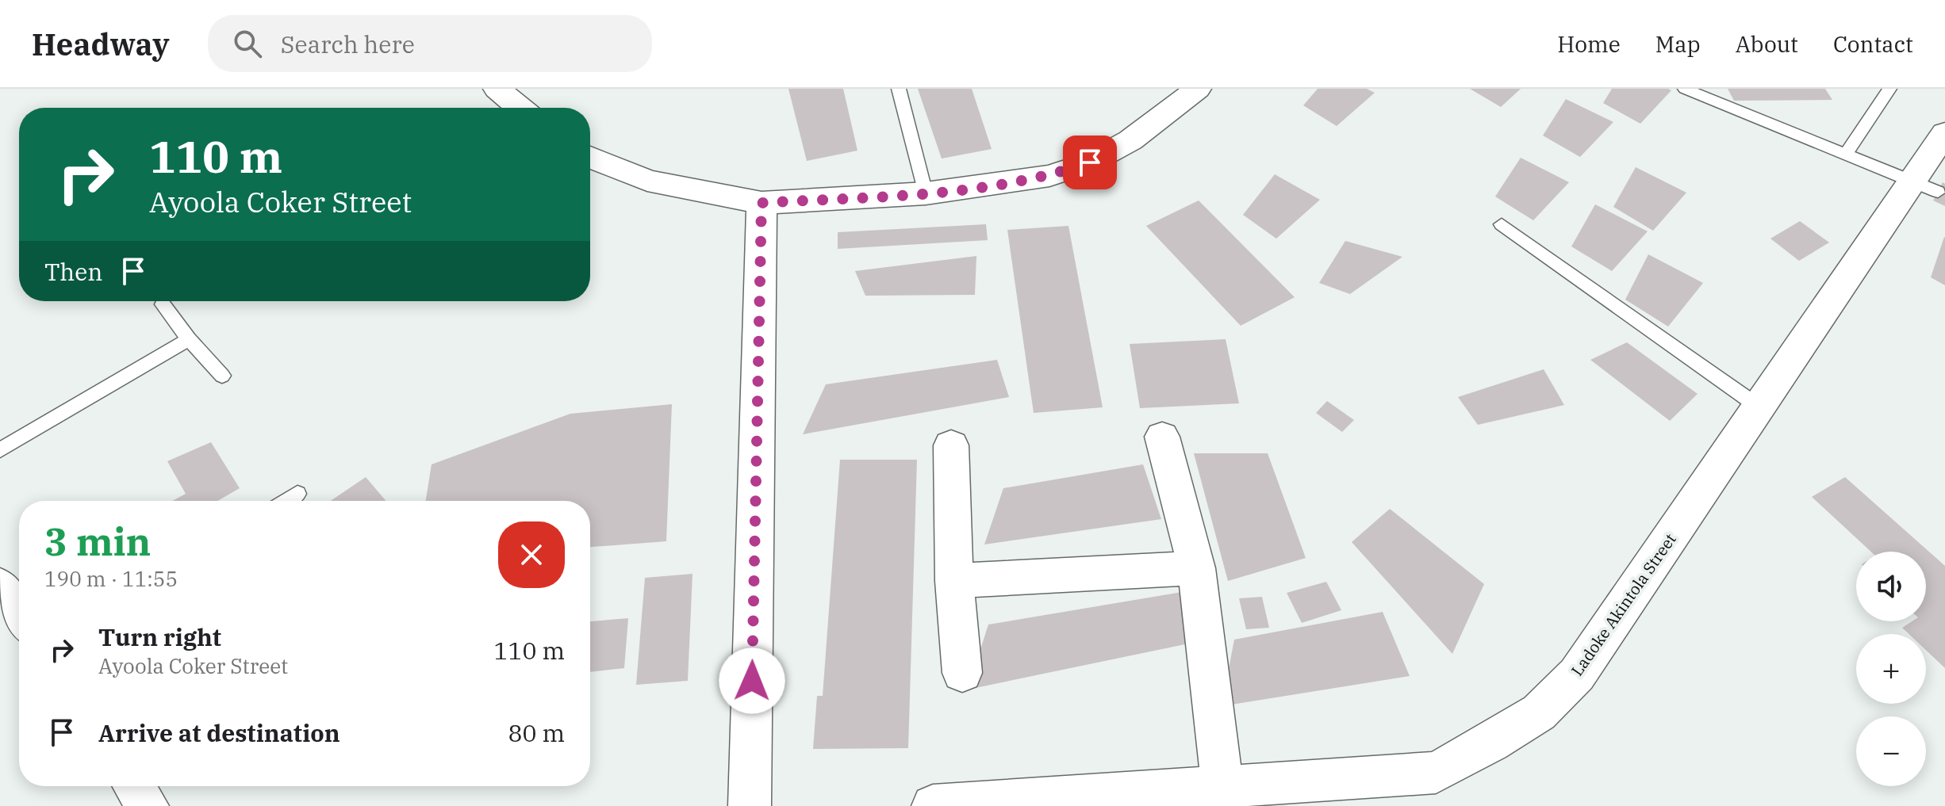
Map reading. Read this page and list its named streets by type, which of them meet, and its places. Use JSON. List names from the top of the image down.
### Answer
{
  "streets": {
    "street": ["Ladoke Akintola Street"]
  },
  "page": {
    "header": "Headway",
    "search": "Search here",
    "nav": [
      "Home",
      "Map",
      "About",
      "Contact"
    ],
    "turn": ["110 m", "Ayoola Coker Street"],
    "then": "Then",
    "heading": ["3 min", "190 m · 11:55"],
    "map_buttons": ["+", "−"],
    "list": [
      {
        "name": "Turn right",
        "note": "Ayoola Coker Street",
        "value": "110 m"
      },
      {
        "name": "Arrive at destination",
        "value": "80 m"
      }
    ]
  }
}
